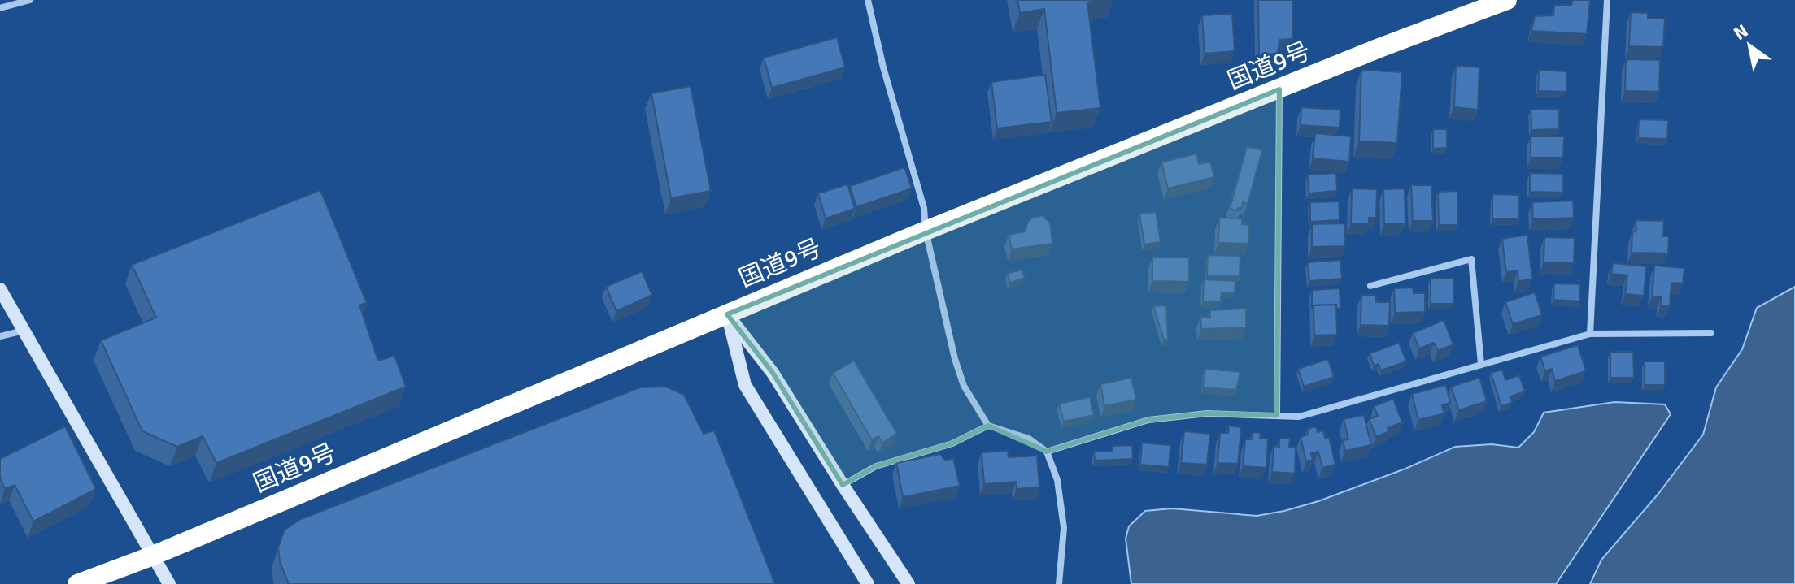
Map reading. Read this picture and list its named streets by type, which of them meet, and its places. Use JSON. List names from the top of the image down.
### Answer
{
  "streets": {
    "highway": ["国道9号"]
  },
  "north": "top left"
}
